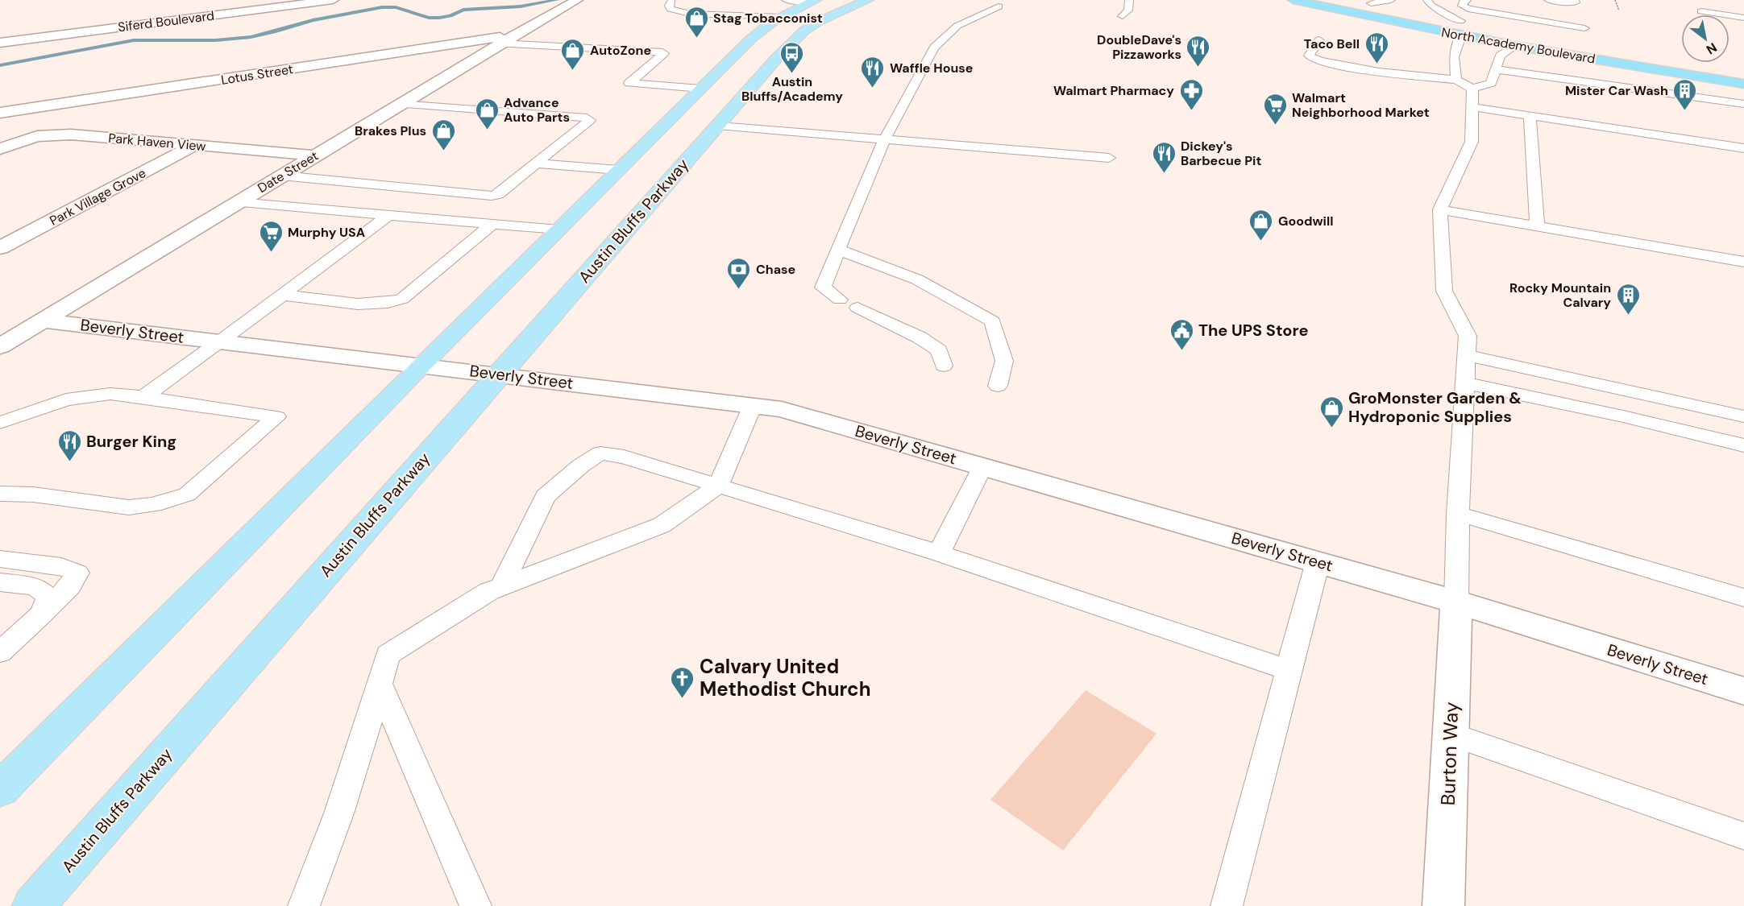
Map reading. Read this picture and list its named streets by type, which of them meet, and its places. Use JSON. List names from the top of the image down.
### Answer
{
  "streets": {
    "highway": ["North Academy Boulevard"],
    "main road": ["Austin Bluffs Parkway"],
    "street": [
      "Siferd Boulevard",
      "Lotus Street",
      "Park Haven View",
      "Date Street",
      "Park Village Grove",
      "Beverly Street",
      "Burton Way"
    ]
  },
  "crossings": [
    ["Lotus Street", "Date Street"],
    ["Park Haven View", "Date Street"],
    ["Park Haven View", "Park Village Grove"],
    ["Date Street", "Beverly Street"],
    ["Austin Bluffs Parkway", "Beverly Street"],
    ["Beverly Street", "Burton Way"]
  ],
  "places": {
    "shop": [
      "Stag Tobacconist",
      "AutoZone",
      "Advance Auto Parts",
      "Brakes Plus",
      "Goodwill",
      "GroMonster Garden & Hydroponic Supplies"
    ],
    "restaurant": [
      "Taco Bell",
      "DoubleDave's Pizzaworks",
      "Waffle House",
      "Dickey's Barbecue Pit",
      "Burger King"
    ],
    "bus stop": ["Austin Bluffs/Academy"],
    "pharmacy": ["Walmart Pharmacy"],
    "building": ["Mister Car Wash", "Rocky Mountain Calvary"],
    "supermarket": ["Walmart Neighborhood Market", "Murphy USA"],
    "bank": ["Chase"],
    "public building": ["The UPS Store"],
    "church": ["Calvary United Methodist Church"]
  },
  "north": "bottom right"
}
